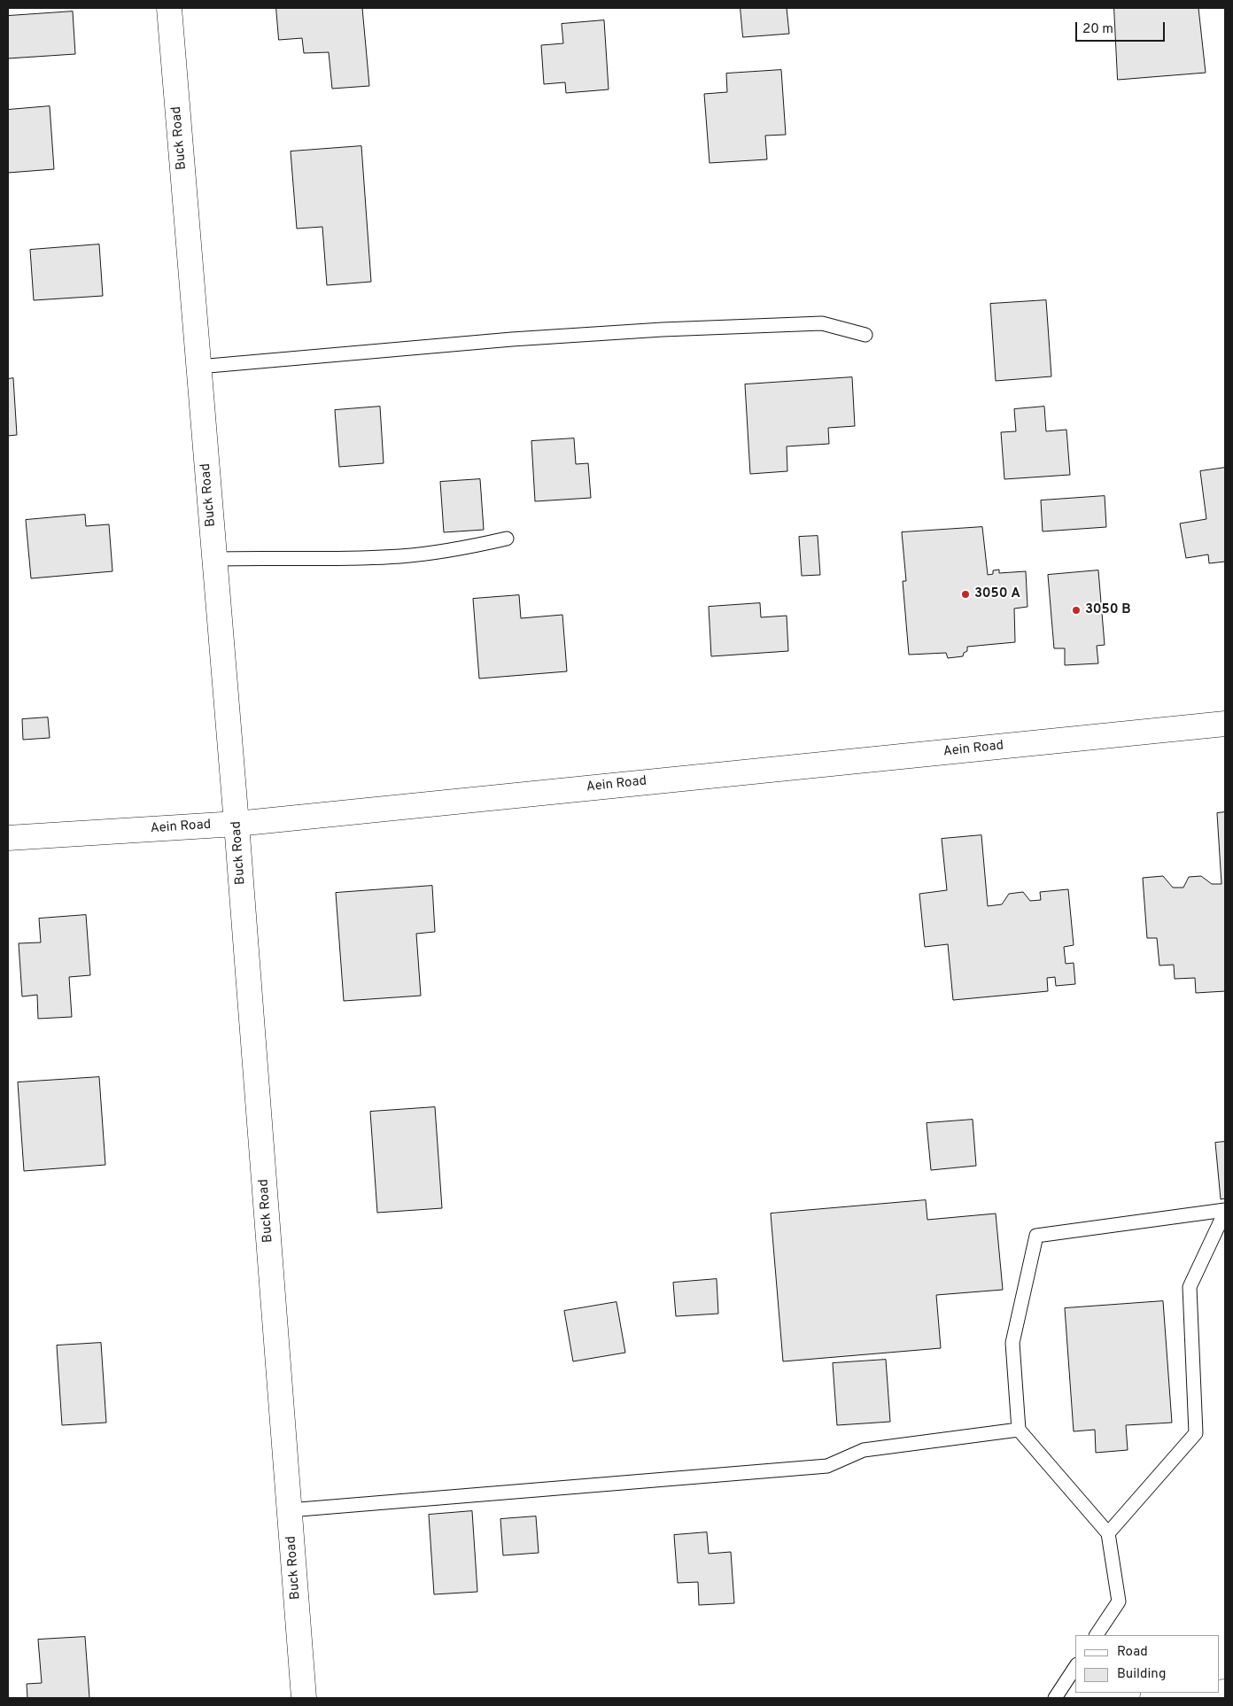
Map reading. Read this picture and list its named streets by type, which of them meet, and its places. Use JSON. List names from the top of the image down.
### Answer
{
  "streets": {
    "street": ["Buck Road", "Aein Road"]
  },
  "crossings": [
    ["Buck Road", "Aein Road"]
  ],
  "places": ["3050 A", "3050 B"],
  "legend": ["Road", "Building"],
  "scale_bar": "20 m"
}
